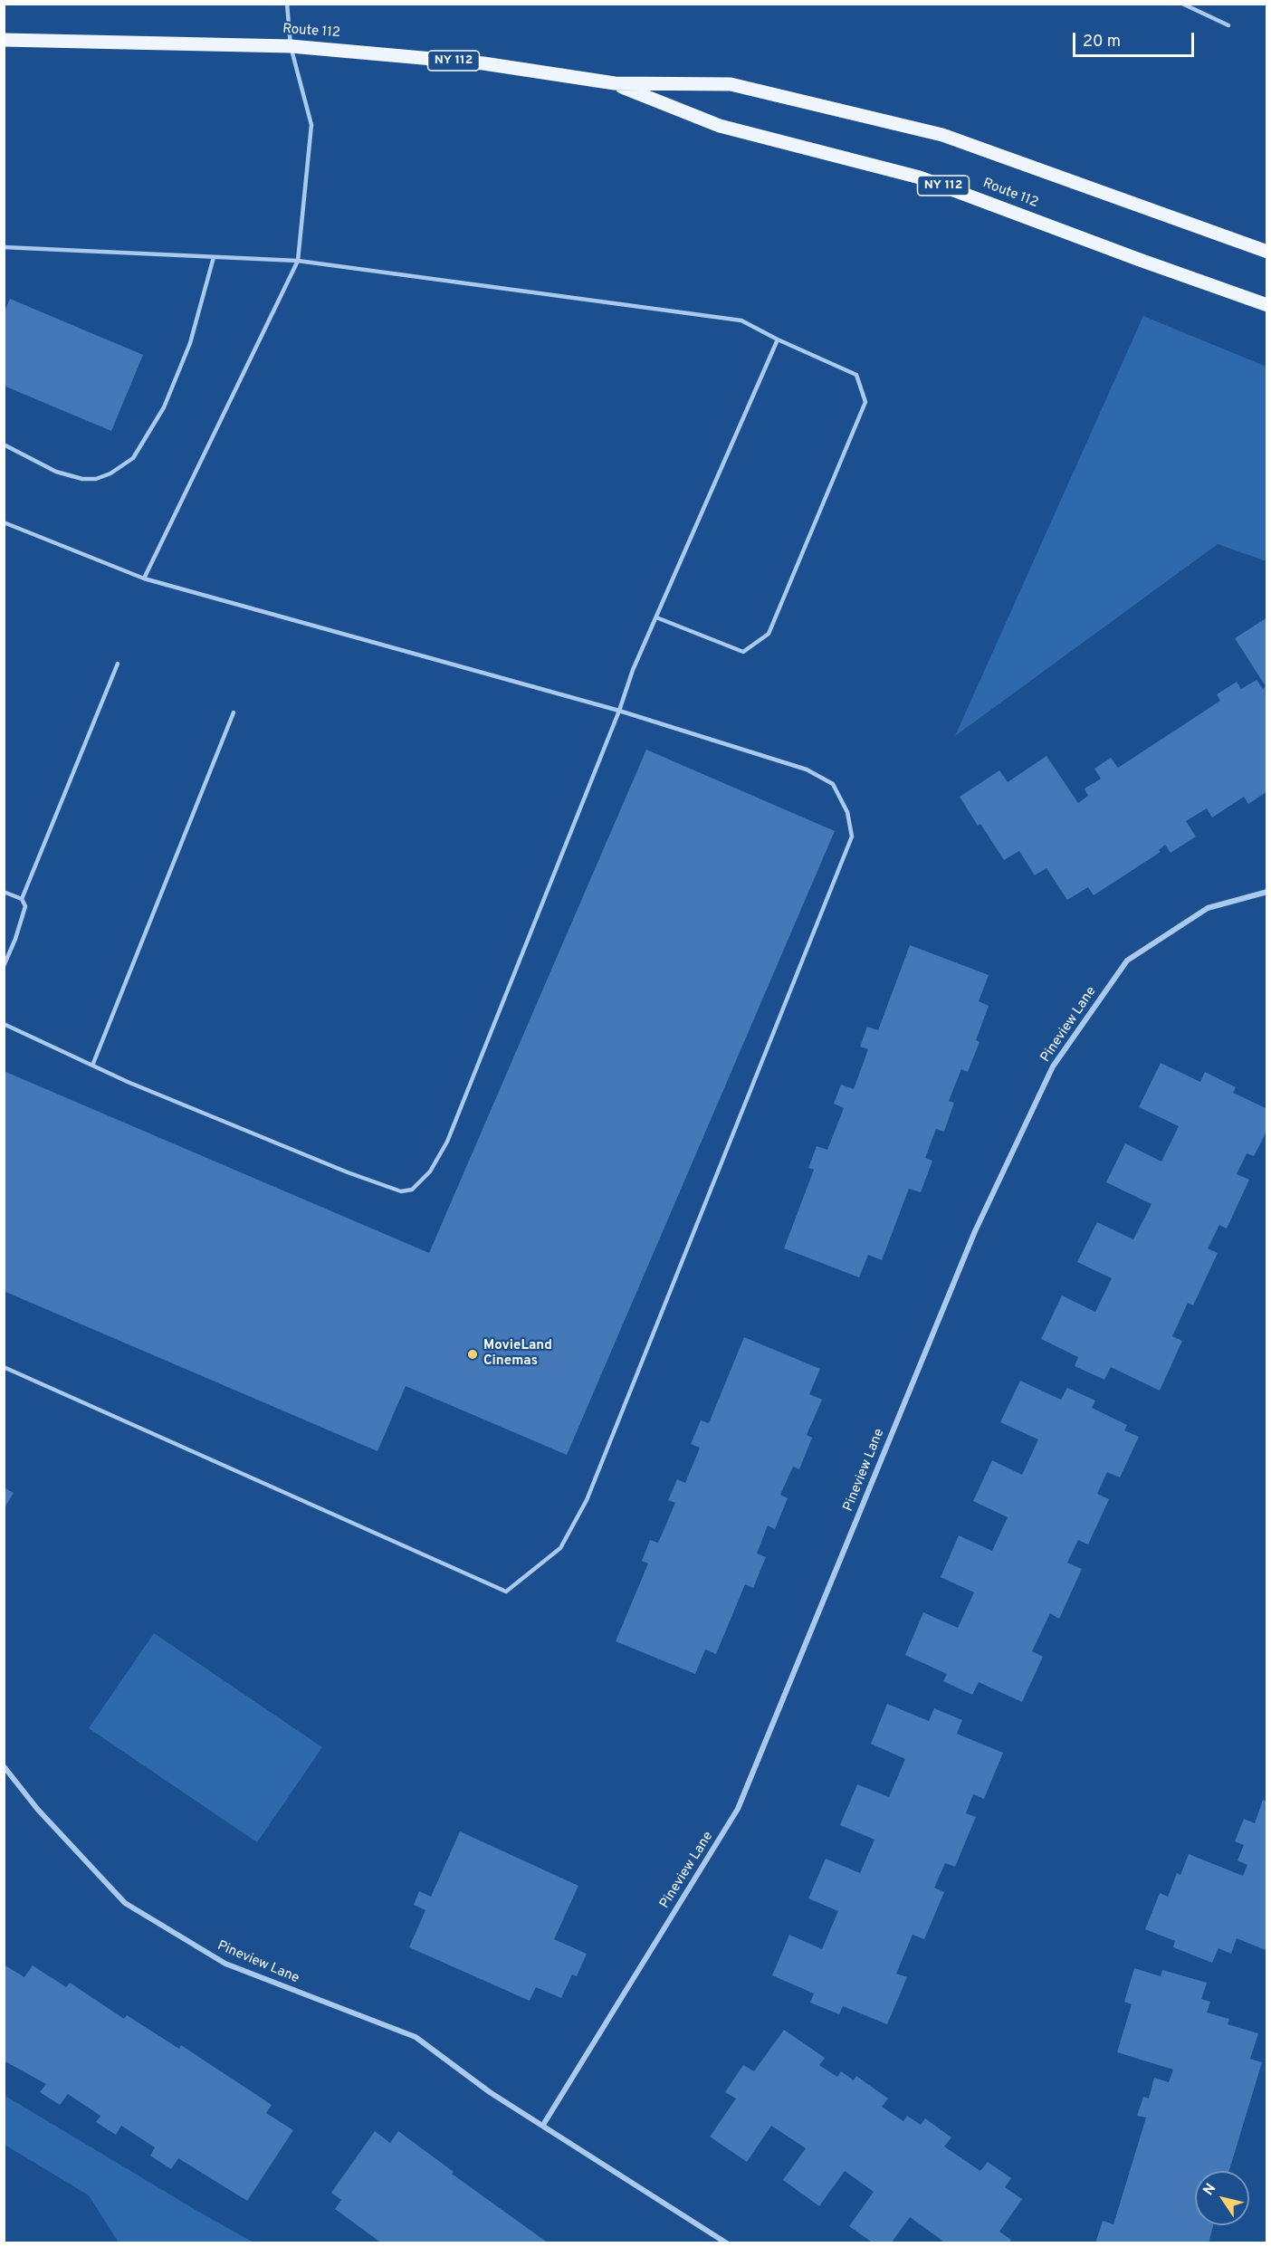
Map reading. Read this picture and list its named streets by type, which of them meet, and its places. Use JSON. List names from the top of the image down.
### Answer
{
  "streets": {
    "main road": ["Route 112", "NY 112"],
    "street": ["Pineview Lane"]
  },
  "places": ["MovieLand Cinemas"],
  "scale_bar": "20 m",
  "north": "top left"
}
